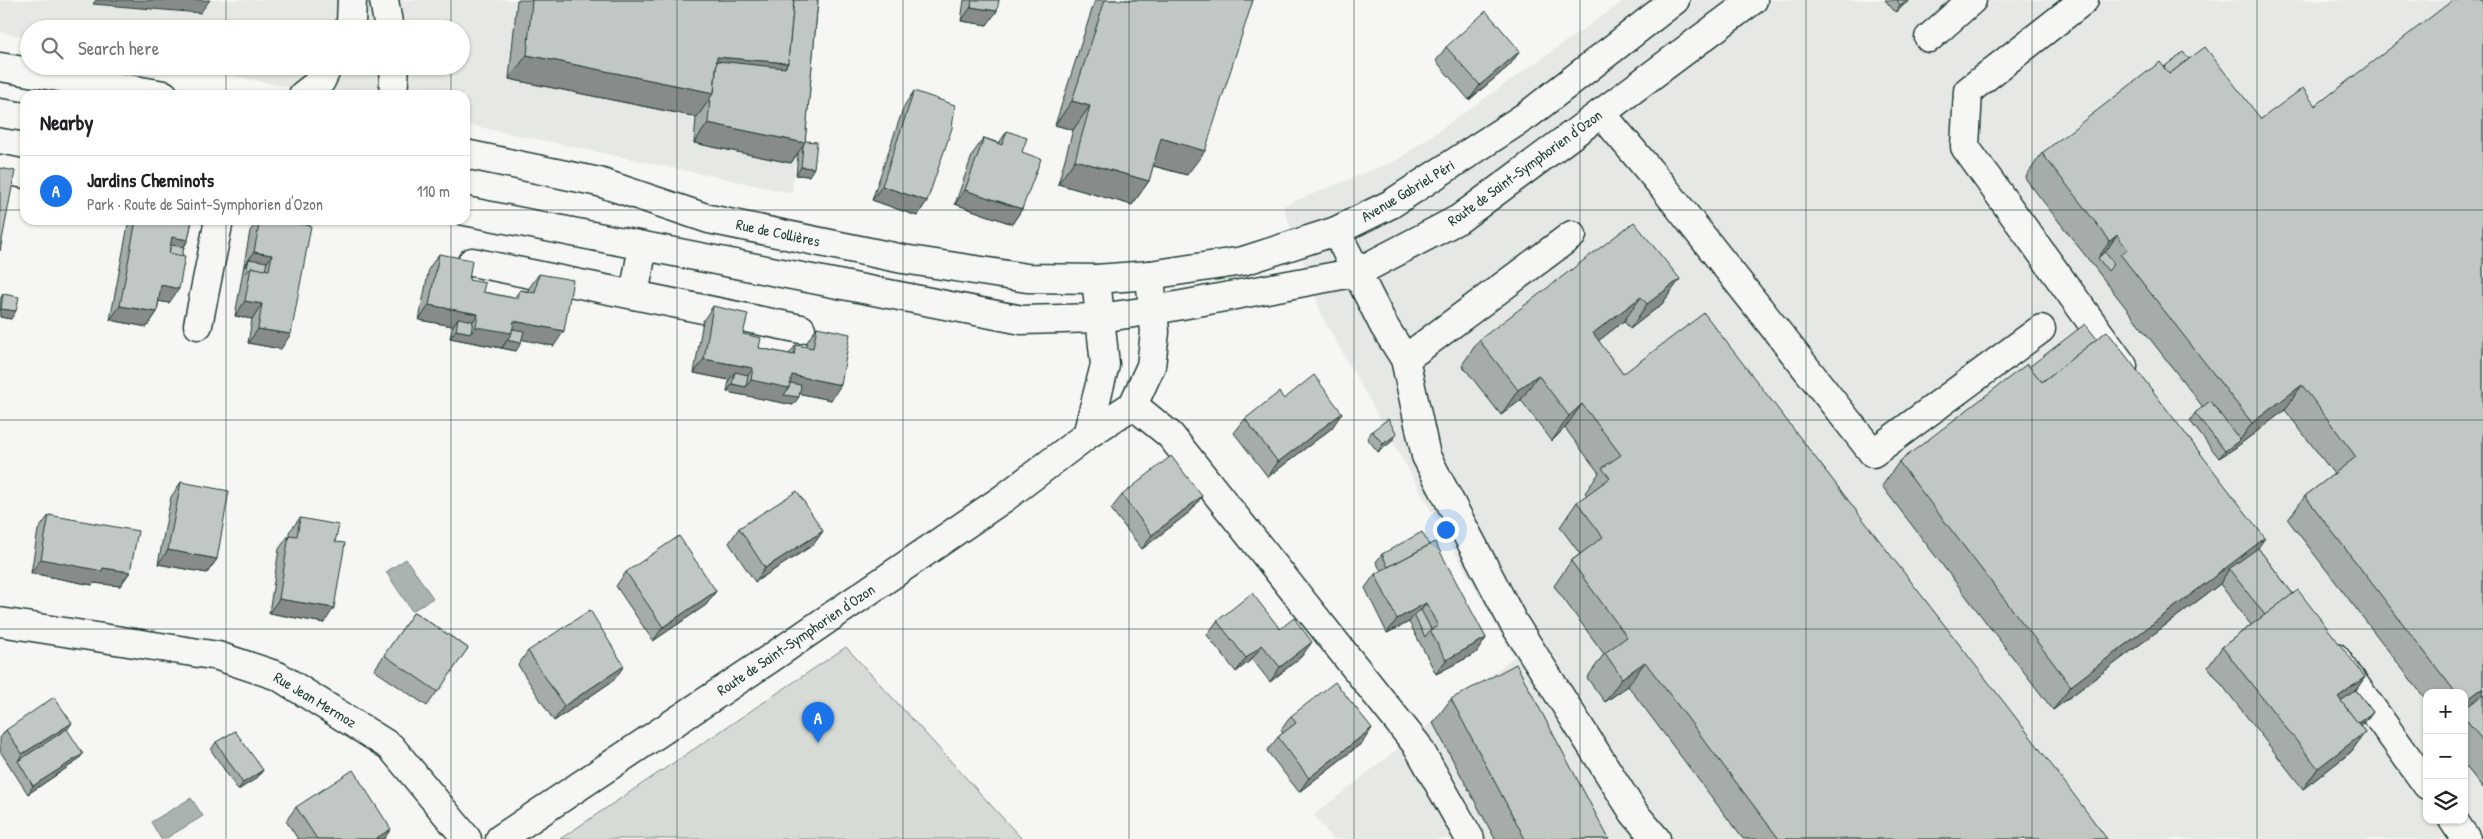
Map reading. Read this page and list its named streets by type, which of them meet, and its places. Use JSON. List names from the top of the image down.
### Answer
{
  "streets": {
    "main road": [
      "Route de Saint-Symphorien d'Ozon",
      "Avenue Gabriel Péri",
      "Rue de Collières",
      "Rue Jean Mermoz"
    ]
  },
  "crossings": [
    ["Avenue Gabriel Péri", "Rue de Collières"]
  ],
  "page": {
    "search": "Search here",
    "heading": "Nearby",
    "list": [
      {
        "mark": "A",
        "name": "Jardins Cheminots",
        "note": "Park · Route de Saint-Symphorien d'Ozon",
        "value": "110 m"
      }
    ],
    "map_buttons": ["+", "−"],
    "pins": "A"
  }
}
